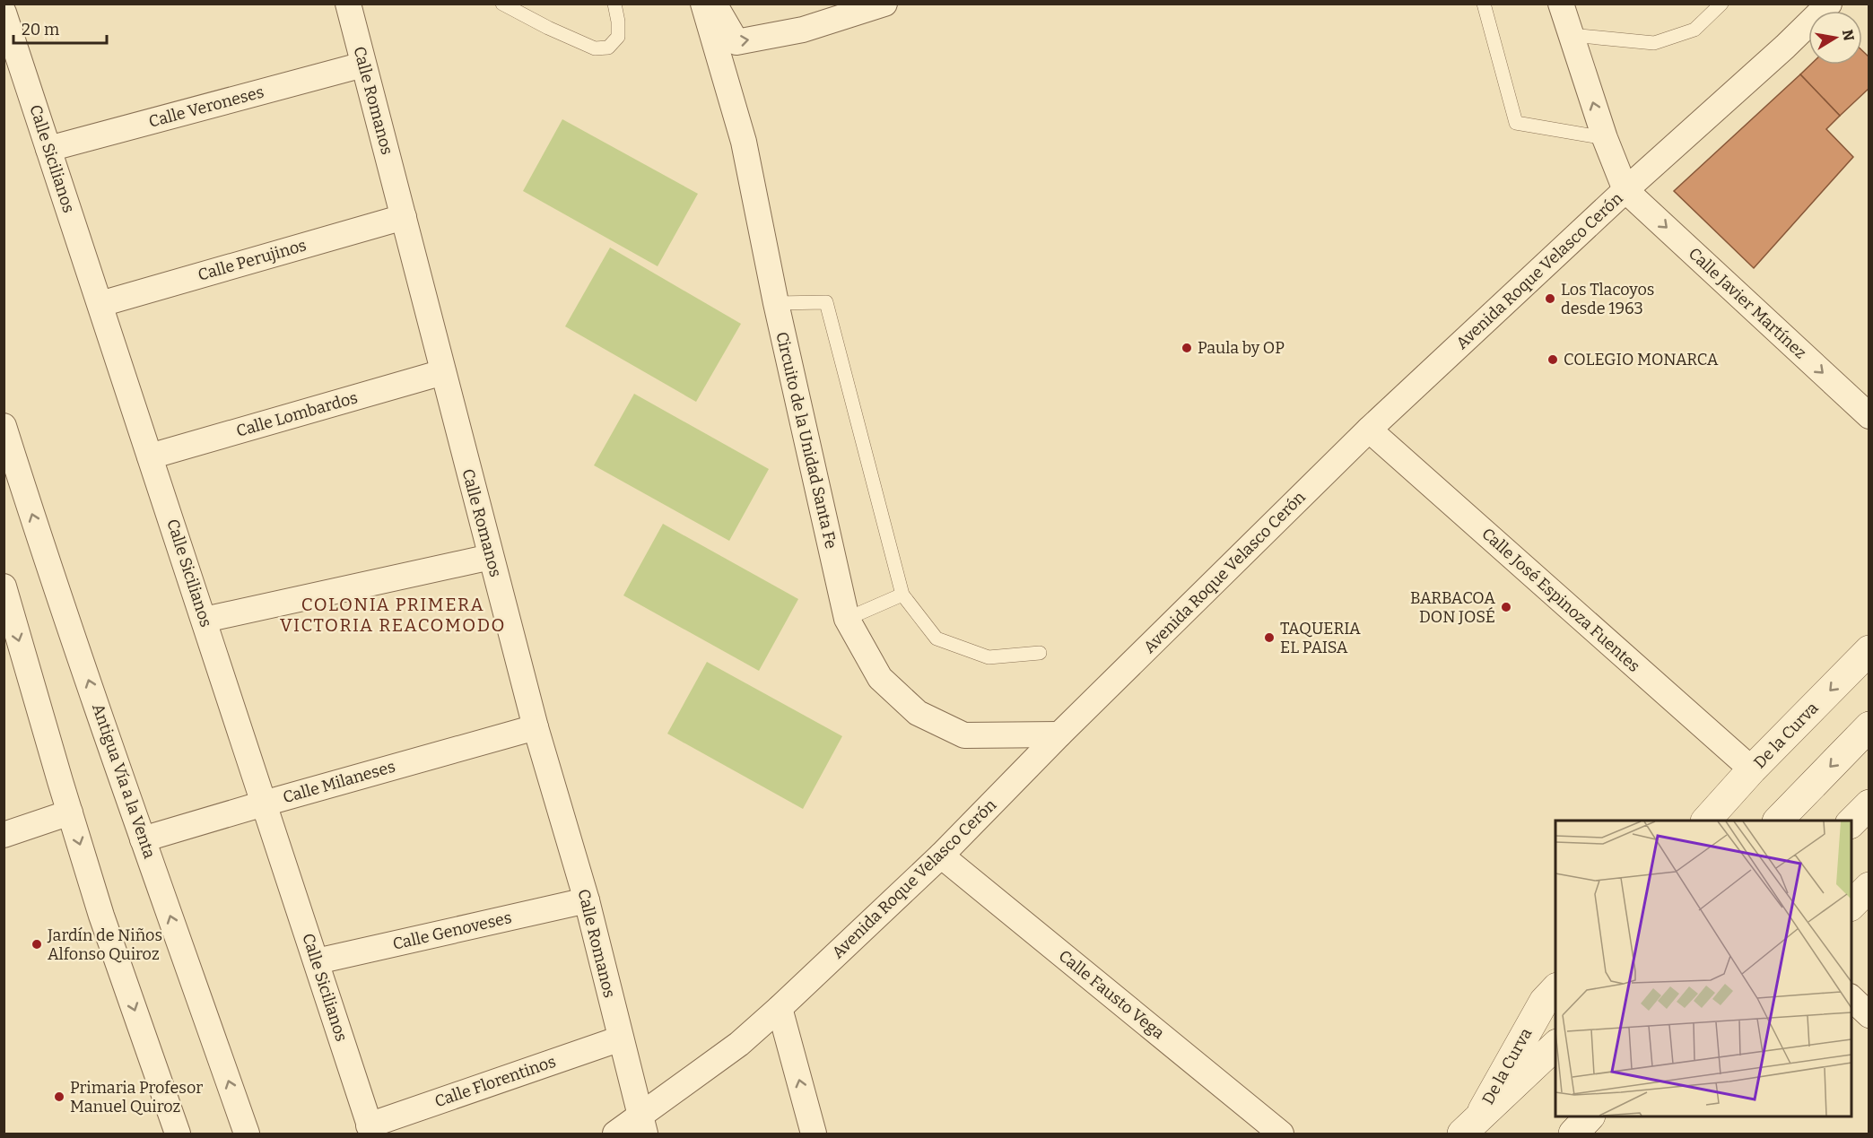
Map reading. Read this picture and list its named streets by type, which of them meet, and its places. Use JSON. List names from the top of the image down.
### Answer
{
  "streets": {
    "street": [
      "Calle Romanos",
      "Calle Veroneses",
      "Calle Sicilianos",
      "Calle Perujinos",
      "Avenida Roque Velasco Cerón",
      "Calle Javier Martínez",
      "Calle Lombardos",
      "Circuito de la Unidad Santa Fe",
      "Calle José Espinoza Fuentes",
      "De la Curva",
      "Antigua Vía a la Venta",
      "Calle Milaneses",
      "Calle Genoveses",
      "Calle Fausto Vega",
      "Calle Florentinos"
    ]
  },
  "crossings": [
    ["Calle Romanos", "Calle Veroneses"],
    ["Calle Romanos", "Calle Perujinos"],
    ["Calle Romanos", "Avenida Roque Velasco Cerón"],
    ["Calle Romanos", "Calle Lombardos"],
    ["Calle Romanos", "Calle Milaneses"],
    ["Calle Romanos", "Calle Genoveses"],
    ["Calle Romanos", "Calle Florentinos"],
    ["Calle Veroneses", "Calle Sicilianos"],
    ["Calle Sicilianos", "Calle Perujinos"],
    ["Calle Sicilianos", "Calle Lombardos"],
    ["Calle Sicilianos", "Calle Milaneses"],
    ["Calle Sicilianos", "Calle Genoveses"],
    ["Calle Sicilianos", "Calle Florentinos"],
    ["Avenida Roque Velasco Cerón", "Calle Javier Martínez"],
    ["Avenida Roque Velasco Cerón", "Circuito de la Unidad Santa Fe"],
    ["Avenida Roque Velasco Cerón", "Calle José Espinoza Fuentes"],
    ["Avenida Roque Velasco Cerón", "Calle Fausto Vega"],
    ["Calle José Espinoza Fuentes", "De la Curva"],
    ["Antigua Vía a la Venta", "Calle Milaneses"]
  ],
  "one_way": ["Calle Javier Martínez"],
  "districts": ["COLONIA PRIMERA VICTORIA REACOMODO"],
  "places": [
    "Los Tlacoyos desde 1963",
    "Paula by OP",
    "COLEGIO MONARCA",
    "BARBACOA DON JOSÉ",
    "TAQUERIA EL PAISA",
    "Jardín de Niños Alfonso Quiroz",
    "Primaria Profesor Manuel Quiroz"
  ],
  "scale_bar": "20 m",
  "north": "right"
}
